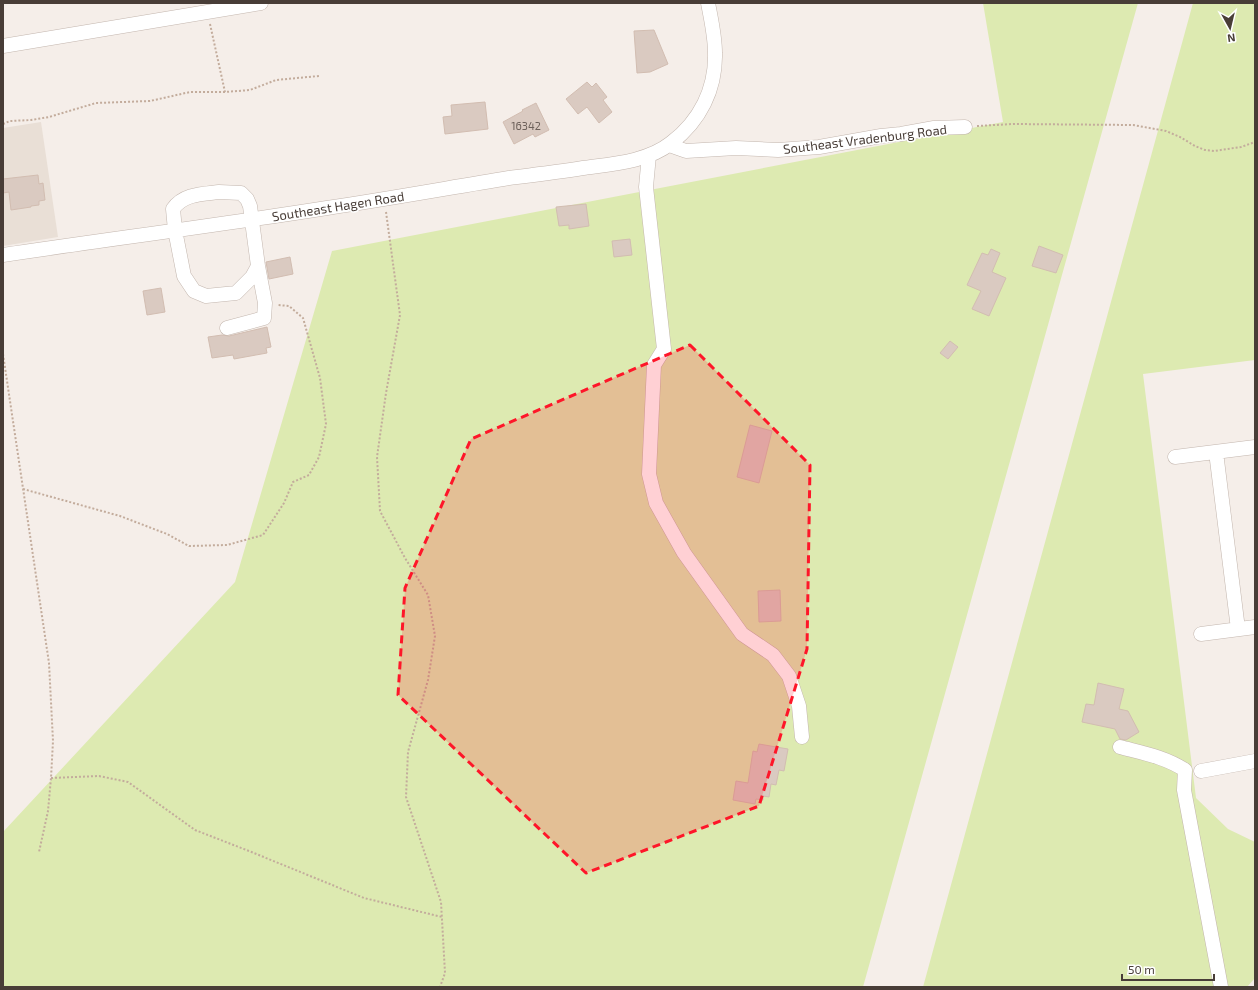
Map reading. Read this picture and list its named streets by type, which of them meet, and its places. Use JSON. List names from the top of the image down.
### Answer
{
  "streets": {
    "street": ["Southeast Vradenburg Road", "Southeast Hagen Road"]
  },
  "crossings": [
    ["Southeast Vradenburg Road", "Southeast Hagen Road"]
  ],
  "house_numbers": ["16342"],
  "scale_bar": "50 m",
  "north": "bottom"
}
